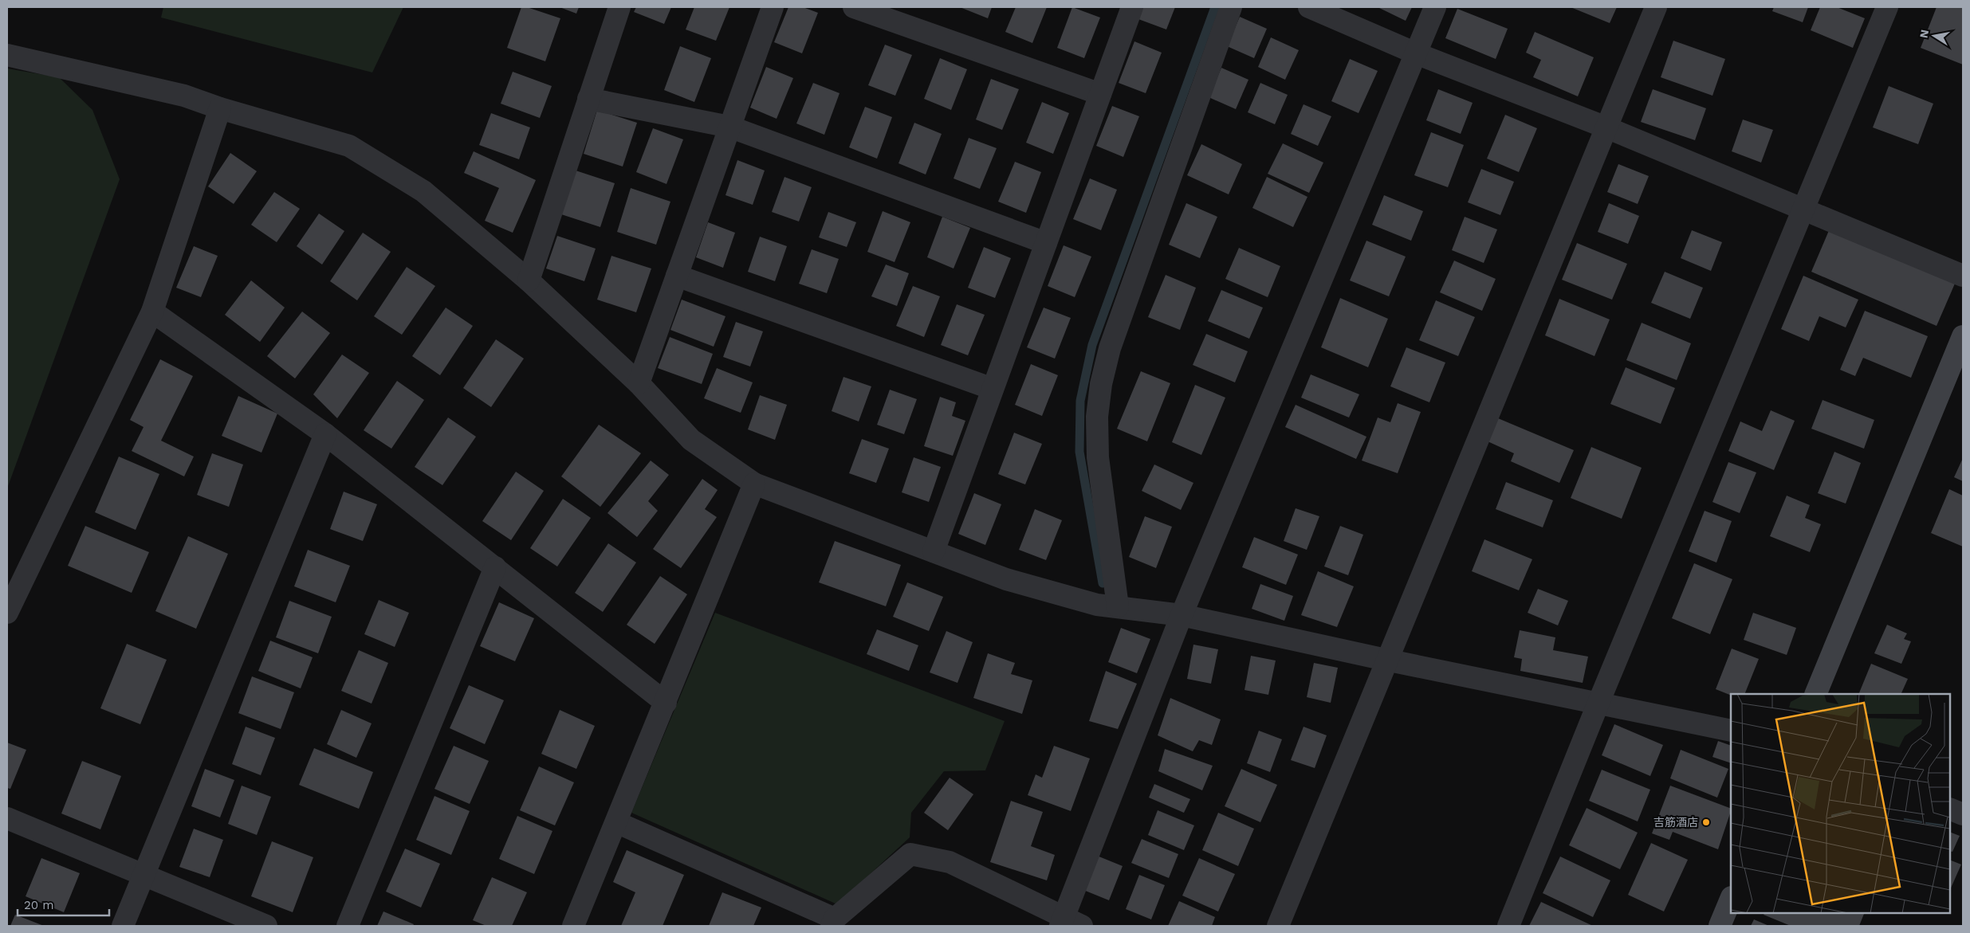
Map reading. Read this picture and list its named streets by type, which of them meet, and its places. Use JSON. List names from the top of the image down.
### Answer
{
  "places": ["吉筋酒店"],
  "scale_bar": "20 m",
  "north": "left"
}
